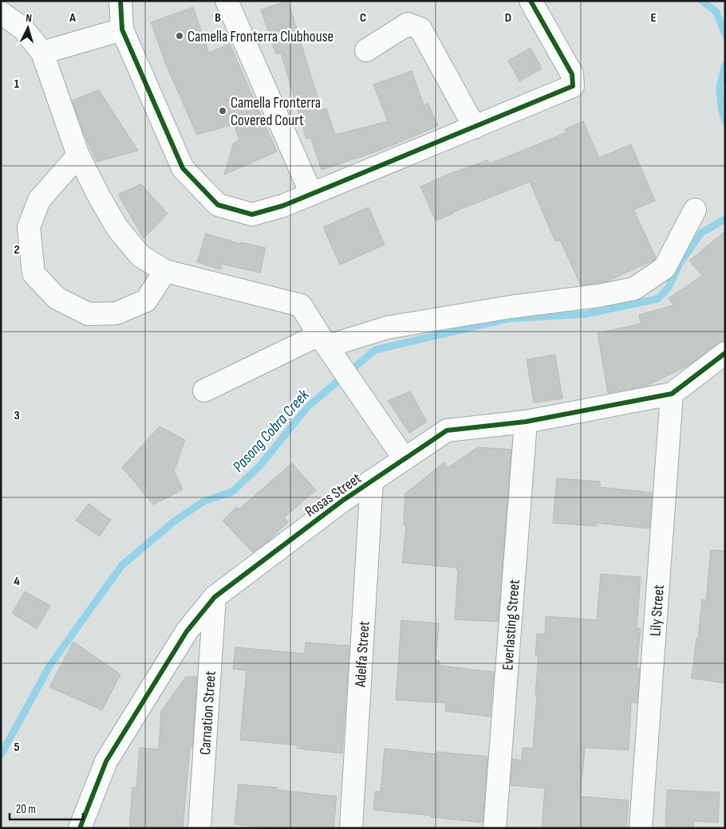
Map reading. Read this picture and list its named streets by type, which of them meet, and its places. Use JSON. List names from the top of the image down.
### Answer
{
  "streets": {
    "street": [
      "Rosas Street",
      "Lily Street",
      "Everlasting Street",
      "Adelfa Street",
      "Carnation Street"
    ]
  },
  "crossings": [
    ["Rosas Street", "Lily Street"],
    ["Rosas Street", "Everlasting Street"],
    ["Rosas Street", "Adelfa Street"],
    ["Rosas Street", "Carnation Street"]
  ],
  "water": ["Pasong Cobra Creek"],
  "places": ["Camella Fronterra Clubhouse", "Camella Fronterra Covered Court"],
  "scale_bar": "20 m",
  "north": "top",
  "grid": {
    "columns": [
      "A",
      "B",
      "C",
      "D",
      "E"
    ],
    "rows": [
      "1",
      "2",
      "3",
      "4",
      "5"
    ]
  }
}
